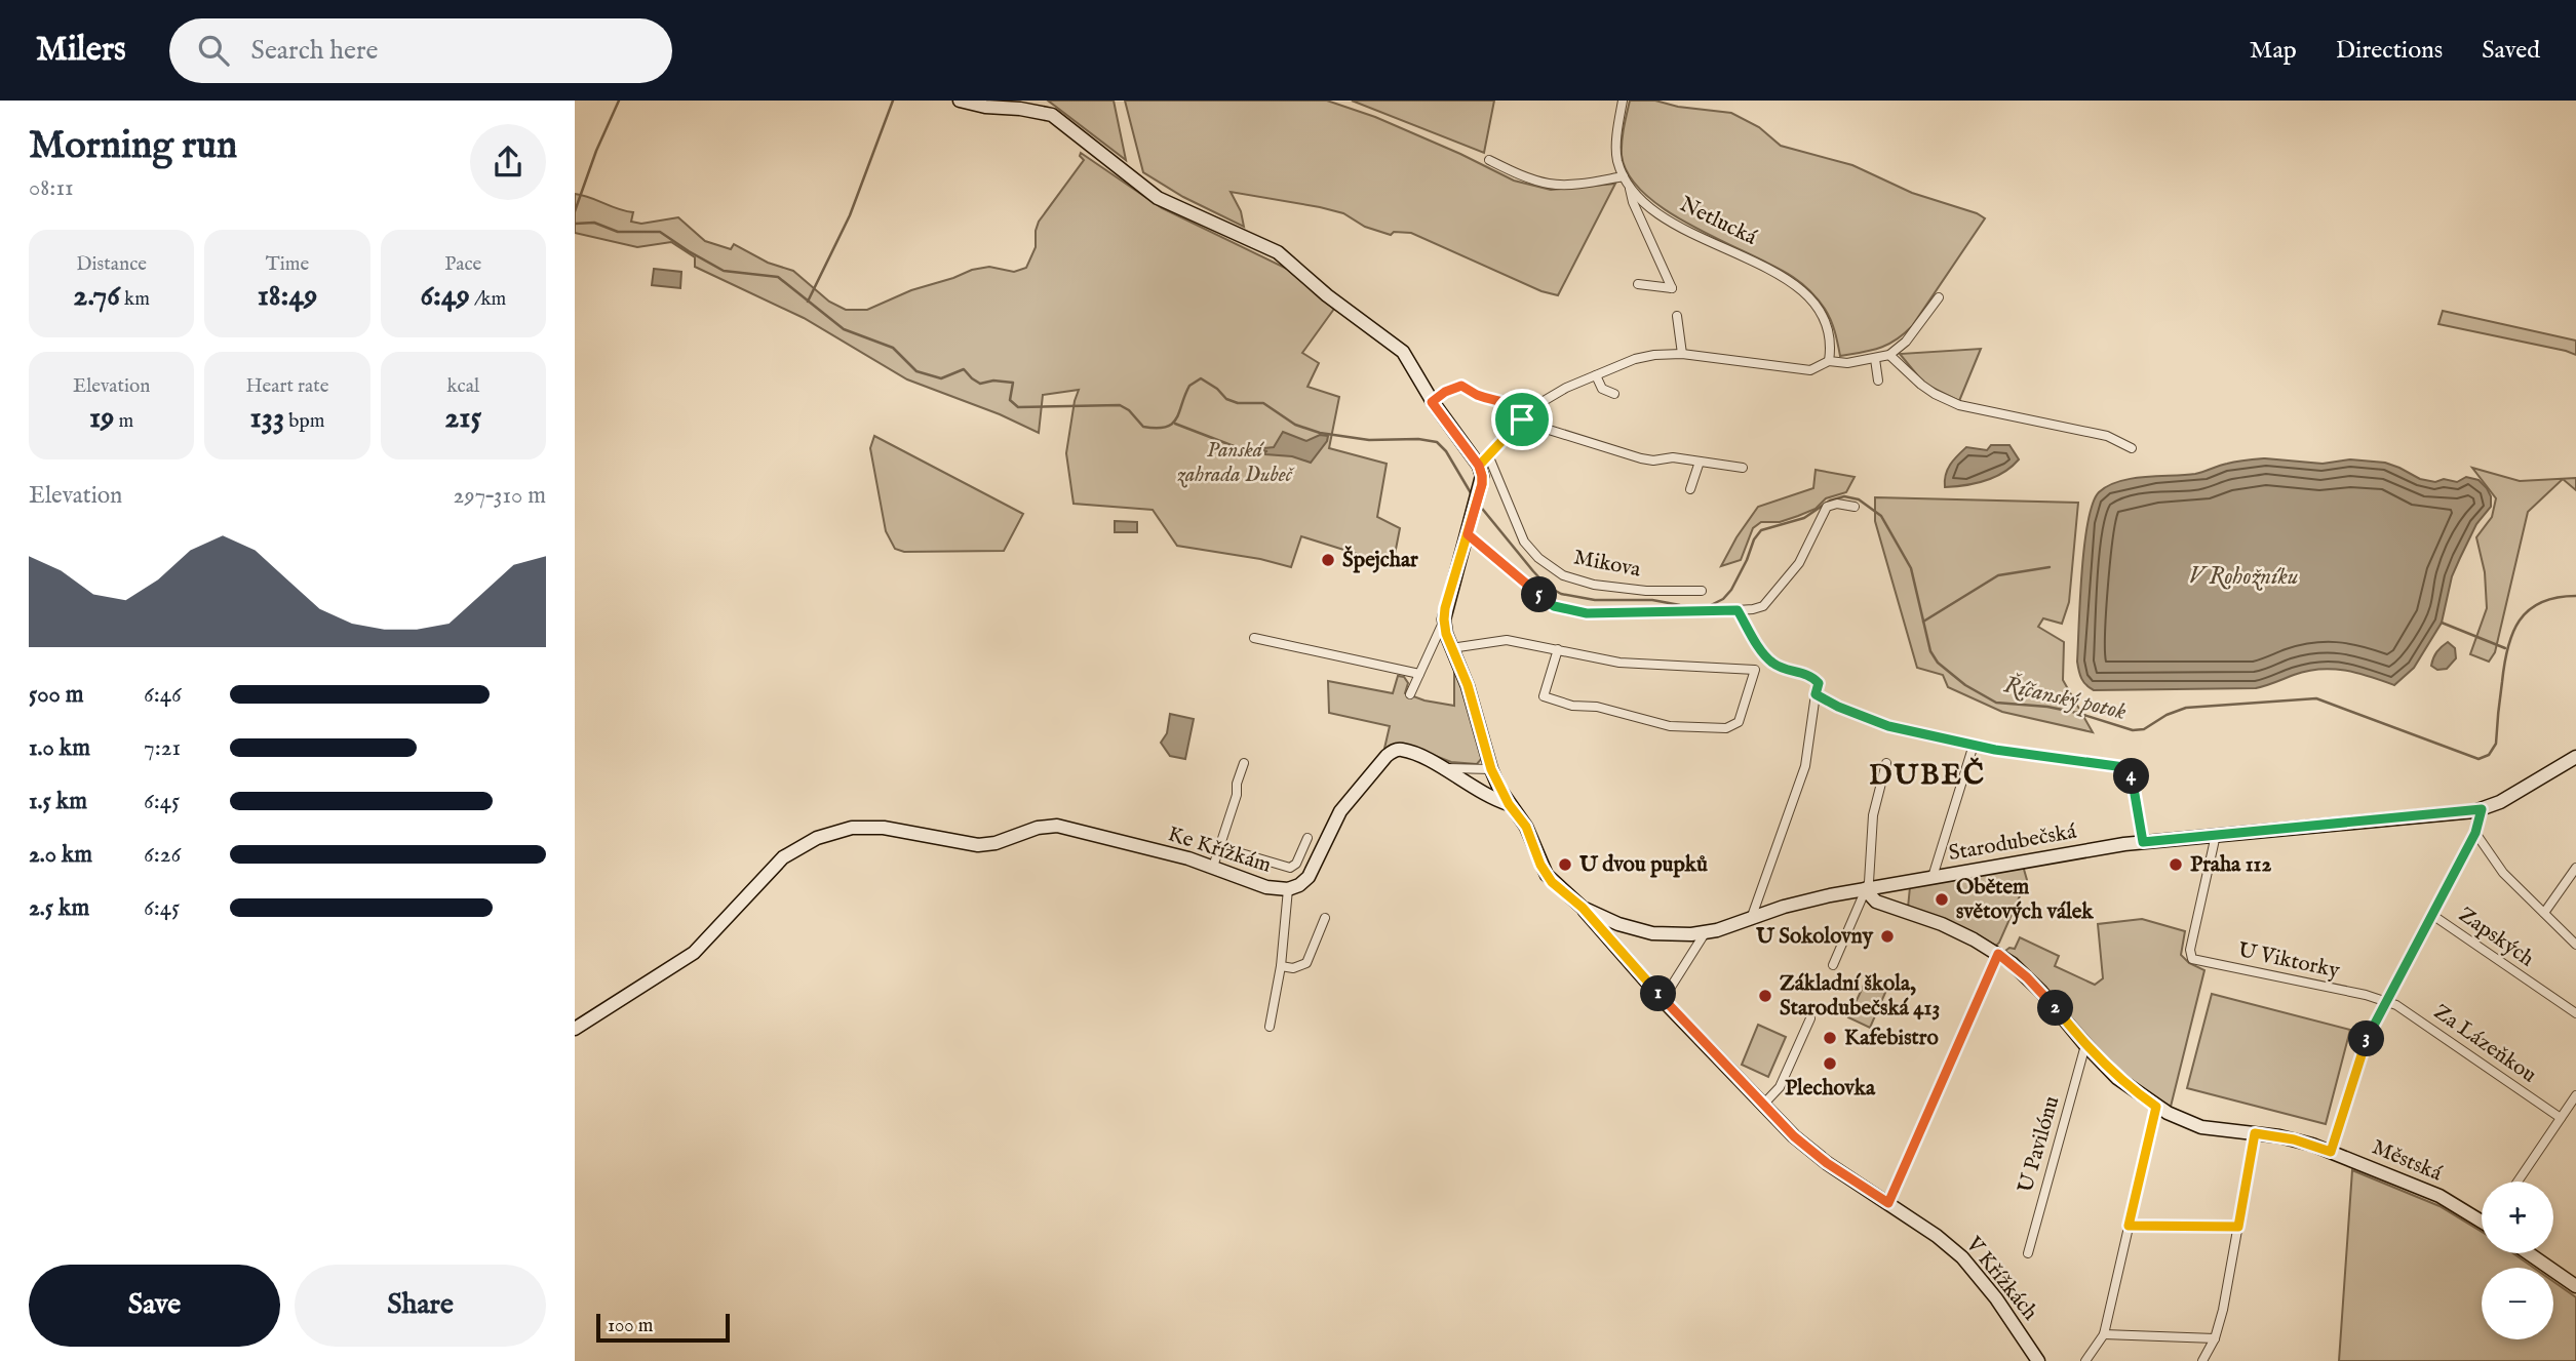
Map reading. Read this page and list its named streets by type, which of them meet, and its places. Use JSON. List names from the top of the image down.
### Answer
{
  "streets": {
    "street": [
      "Netlucká",
      "Mikova",
      "Starodubečská",
      "Ke Křížkám",
      "Zapských",
      "U Viktorky",
      "Za Lázeňkou",
      "U Pavilónu",
      "Městská",
      "V Křížkách"
    ]
  },
  "crossings": [
    ["Starodubečská", "U Viktorky"],
    ["Starodubečská", "Městská"],
    ["Starodubečská", "V Křížkách"],
    ["U Viktorky", "Za Lázeňkou"],
    ["U Pavilónu", "Městská"]
  ],
  "districts": ["DUBEČ"],
  "water": ["V Rohožníku", "Říčanský potok"],
  "parks": ["Panská zahrada Dubeč"],
  "places": [
    "Špejchar",
    "U dvou pupků",
    "Praha 112",
    "Obětem světových válek",
    "U Sokolovny",
    "Základní škola, Starodubečská 413",
    "Kafebistro",
    "Plechovka"
  ],
  "scale_bar": "100 m",
  "page": {
    "header": "Milers",
    "search": "Search here",
    "nav": ["Map", "Directions", "Saved"],
    "heading": ["Morning run", "08:11"],
    "stats": [
      ["Distance", "2.76 km"],
      ["Time", "18:49"],
      ["Pace", "6:49 /km"],
      ["Elevation", "19 m"],
      ["Heart rate", "133 bpm"],
      ["kcal", "215"]
    ],
    "chart": ["Elevation", "297–310 m"],
    "pins": [
      "5",
      "4",
      "1",
      "2",
      "3"
    ],
    "list": [
      {
        "name": "500 m",
        "note": "6:46"
      },
      {
        "name": "1.0 km",
        "note": "7:21"
      },
      {
        "name": "1.5 km",
        "note": "6:45"
      },
      {
        "name": "2.0 km",
        "note": "6:26"
      },
      {
        "name": "2.5 km",
        "note": "6:45"
      }
    ],
    "map_buttons": ["+", "−"],
    "buttons": ["Save", "Share"],
    "scale": "100 m"
  }
}
